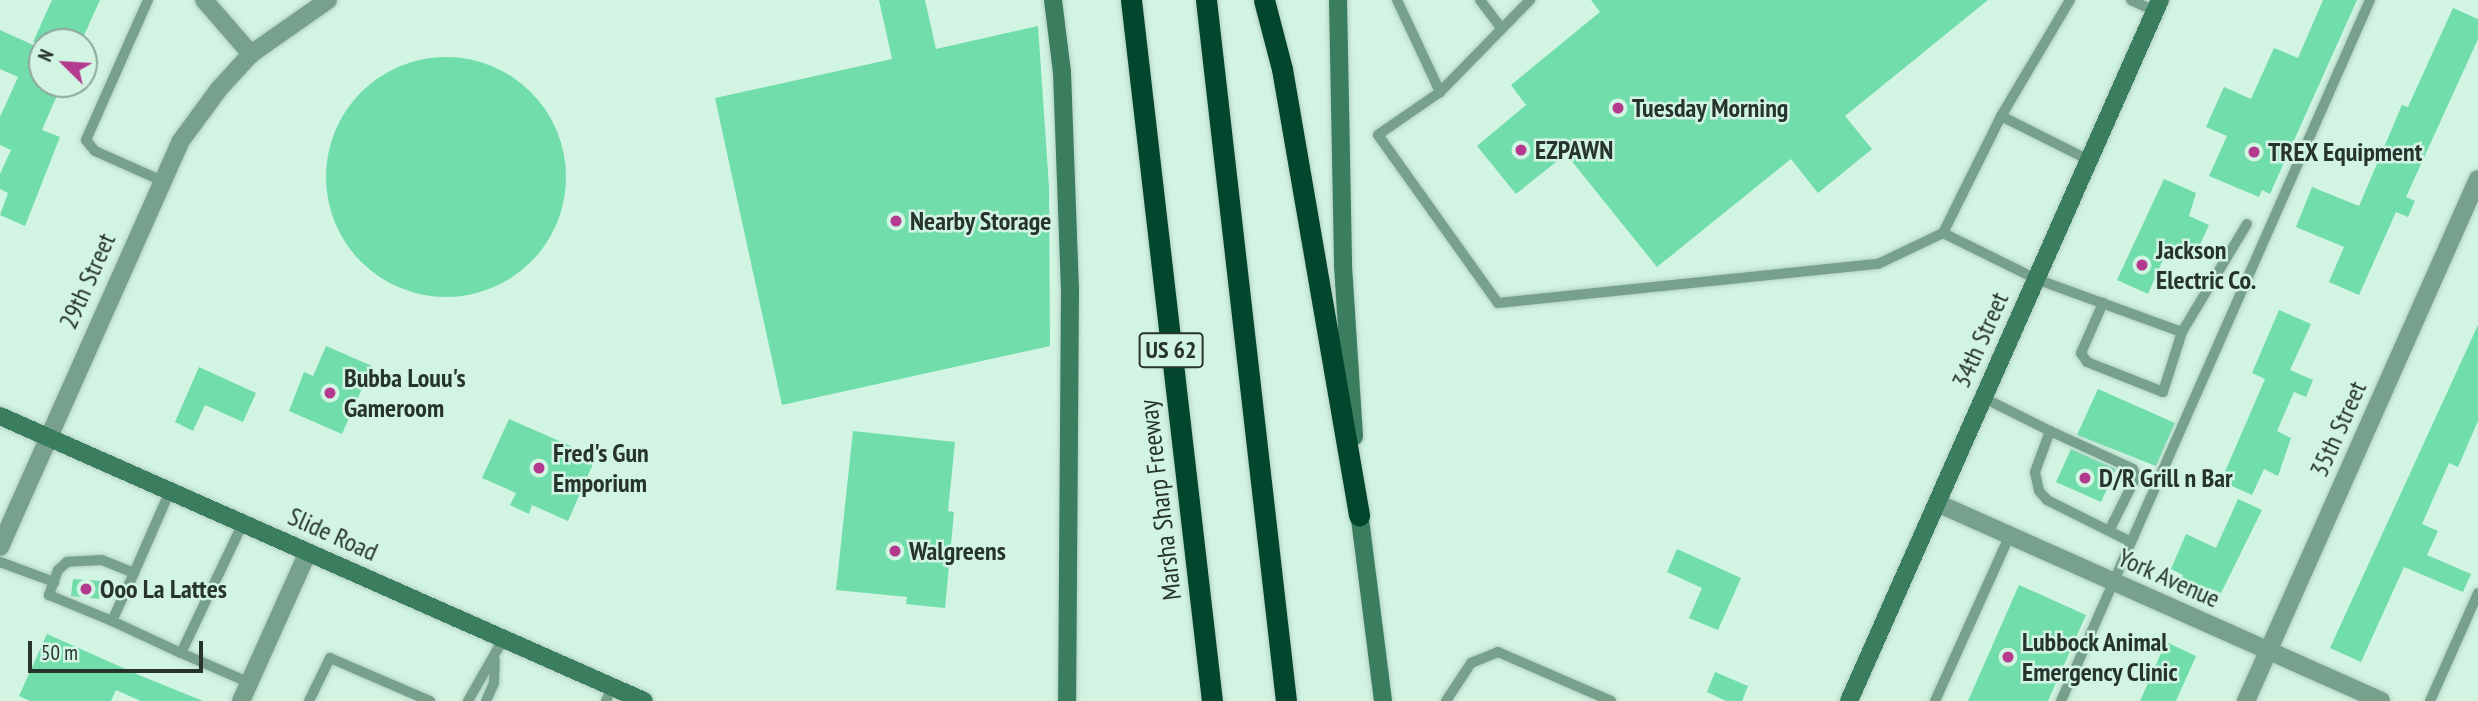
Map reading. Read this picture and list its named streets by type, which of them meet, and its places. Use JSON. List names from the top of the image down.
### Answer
{
  "streets": {
    "highway": ["US 62", "Marsha Sharp Freeway"],
    "main road": ["34th Street", "Slide Road"],
    "street": ["29th Street", "35th Street", "York Avenue"]
  },
  "crossings": [
    ["29th Street", "Slide Road"],
    ["34th Street", "York Avenue"],
    ["35th Street", "York Avenue"]
  ],
  "places": [
    "Tuesday Morning",
    "EZPAWN",
    "TREX Equipment",
    "Nearby Storage",
    "Jackson Electric Co.",
    "Bubba Louu's Gameroom",
    "Fred's Gun Emporium",
    "D/R Grill n Bar",
    "Walgreens",
    "Ooo La Lattes",
    "Lubbock Animal Emergency Clinic"
  ],
  "scale_bar": "50 m",
  "north": "top left"
}
